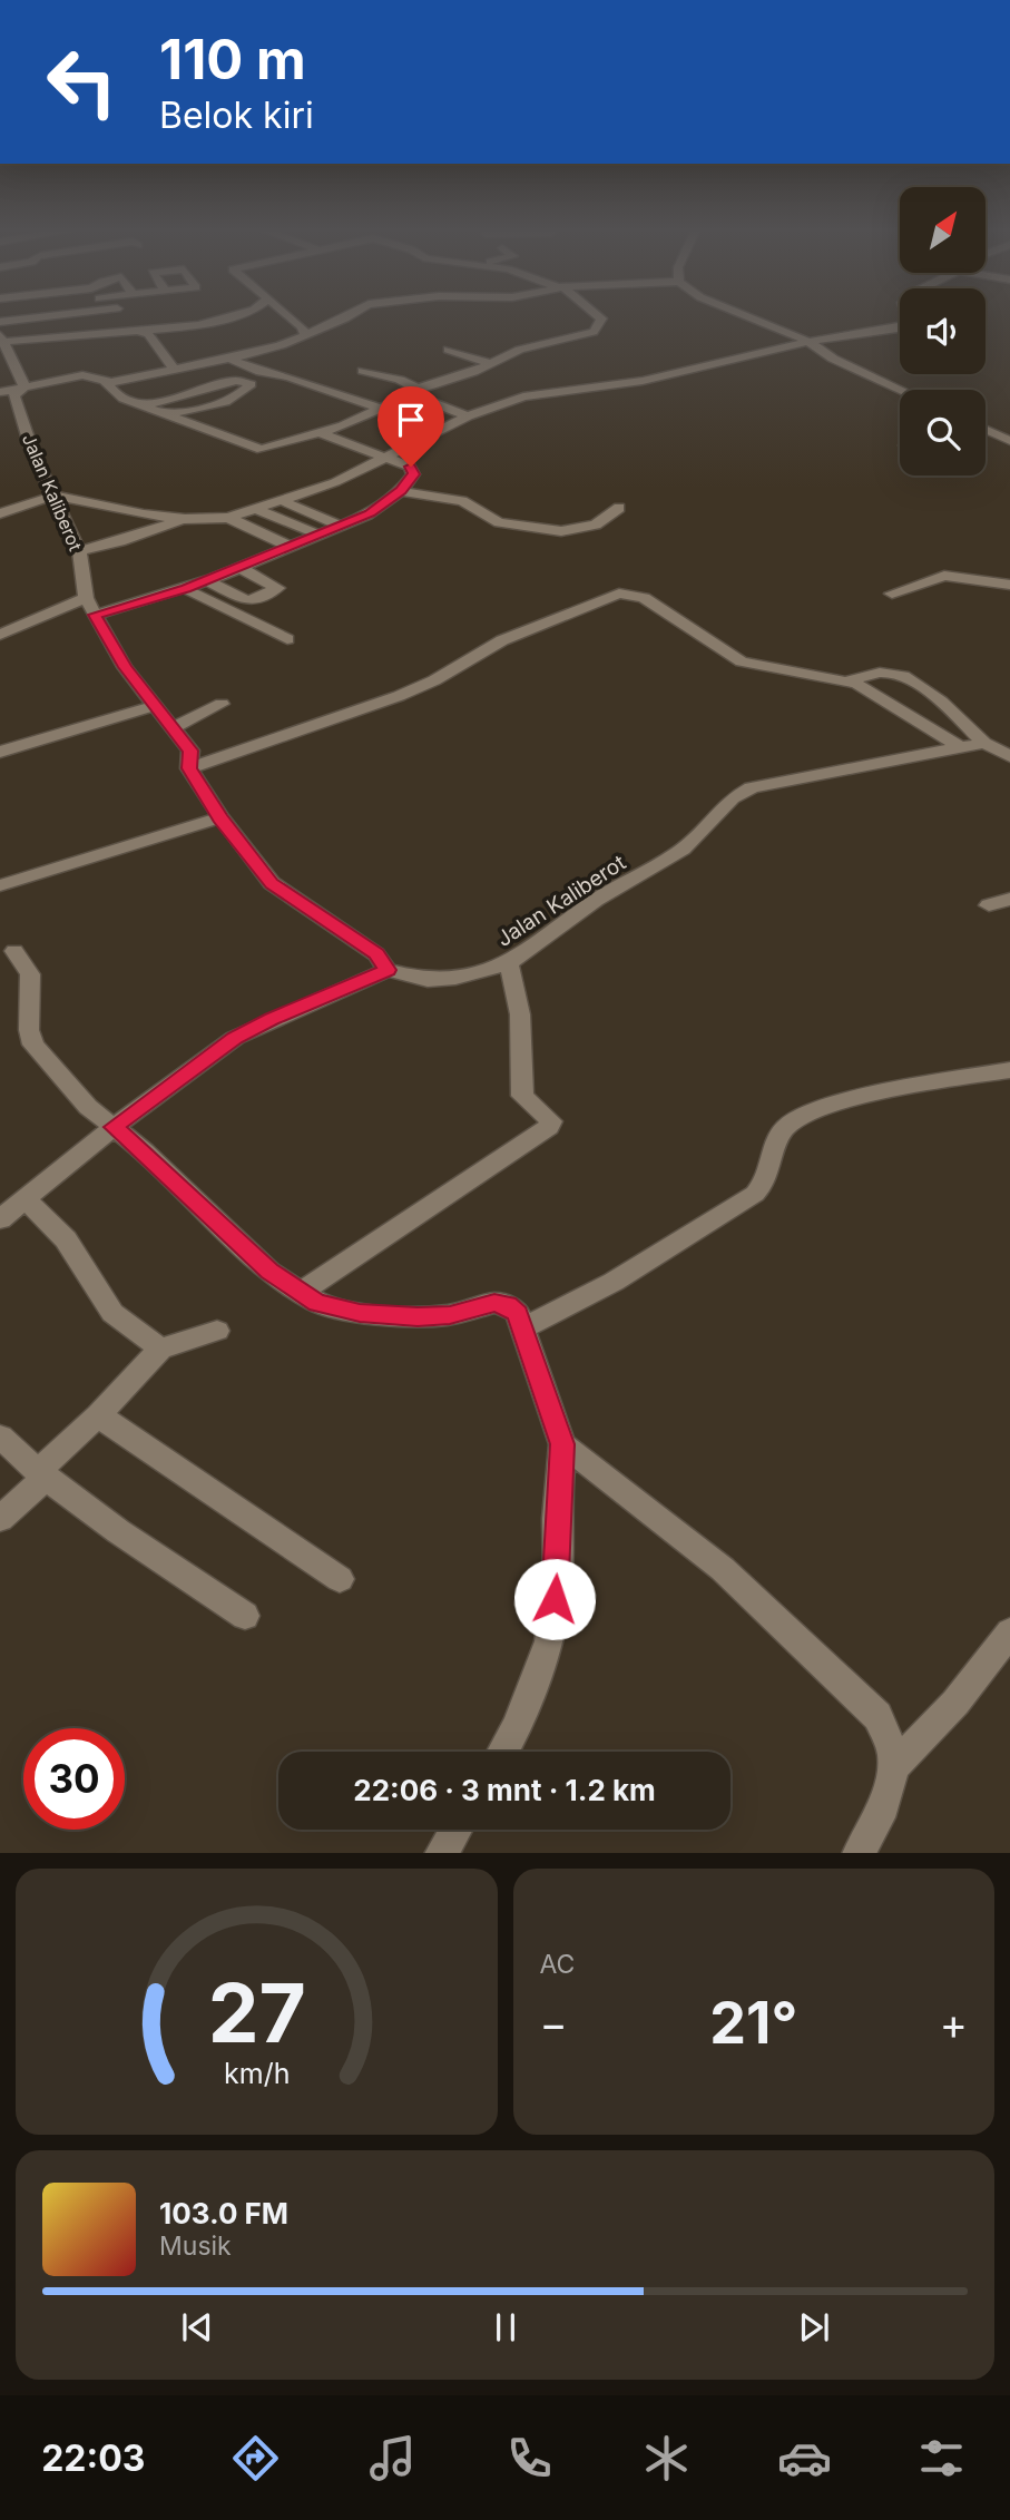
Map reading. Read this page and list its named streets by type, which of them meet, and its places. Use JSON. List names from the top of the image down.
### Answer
{
  "streets": {
    "street": ["Jalan Kaliberot"]
  },
  "north": "top right",
  "page": {
    "turn": ["110 m", "Belok kiri"],
    "limit": "30",
    "trip": "22:06 · 3 mnt · 1.2 km",
    "tile": "AC",
    "heat": ["−", "21°", "+"],
    "song": ["103.0 FM", "Musik"],
    "tabs": "22:03",
    "gauge": ["27", "km/h"]
  }
}
